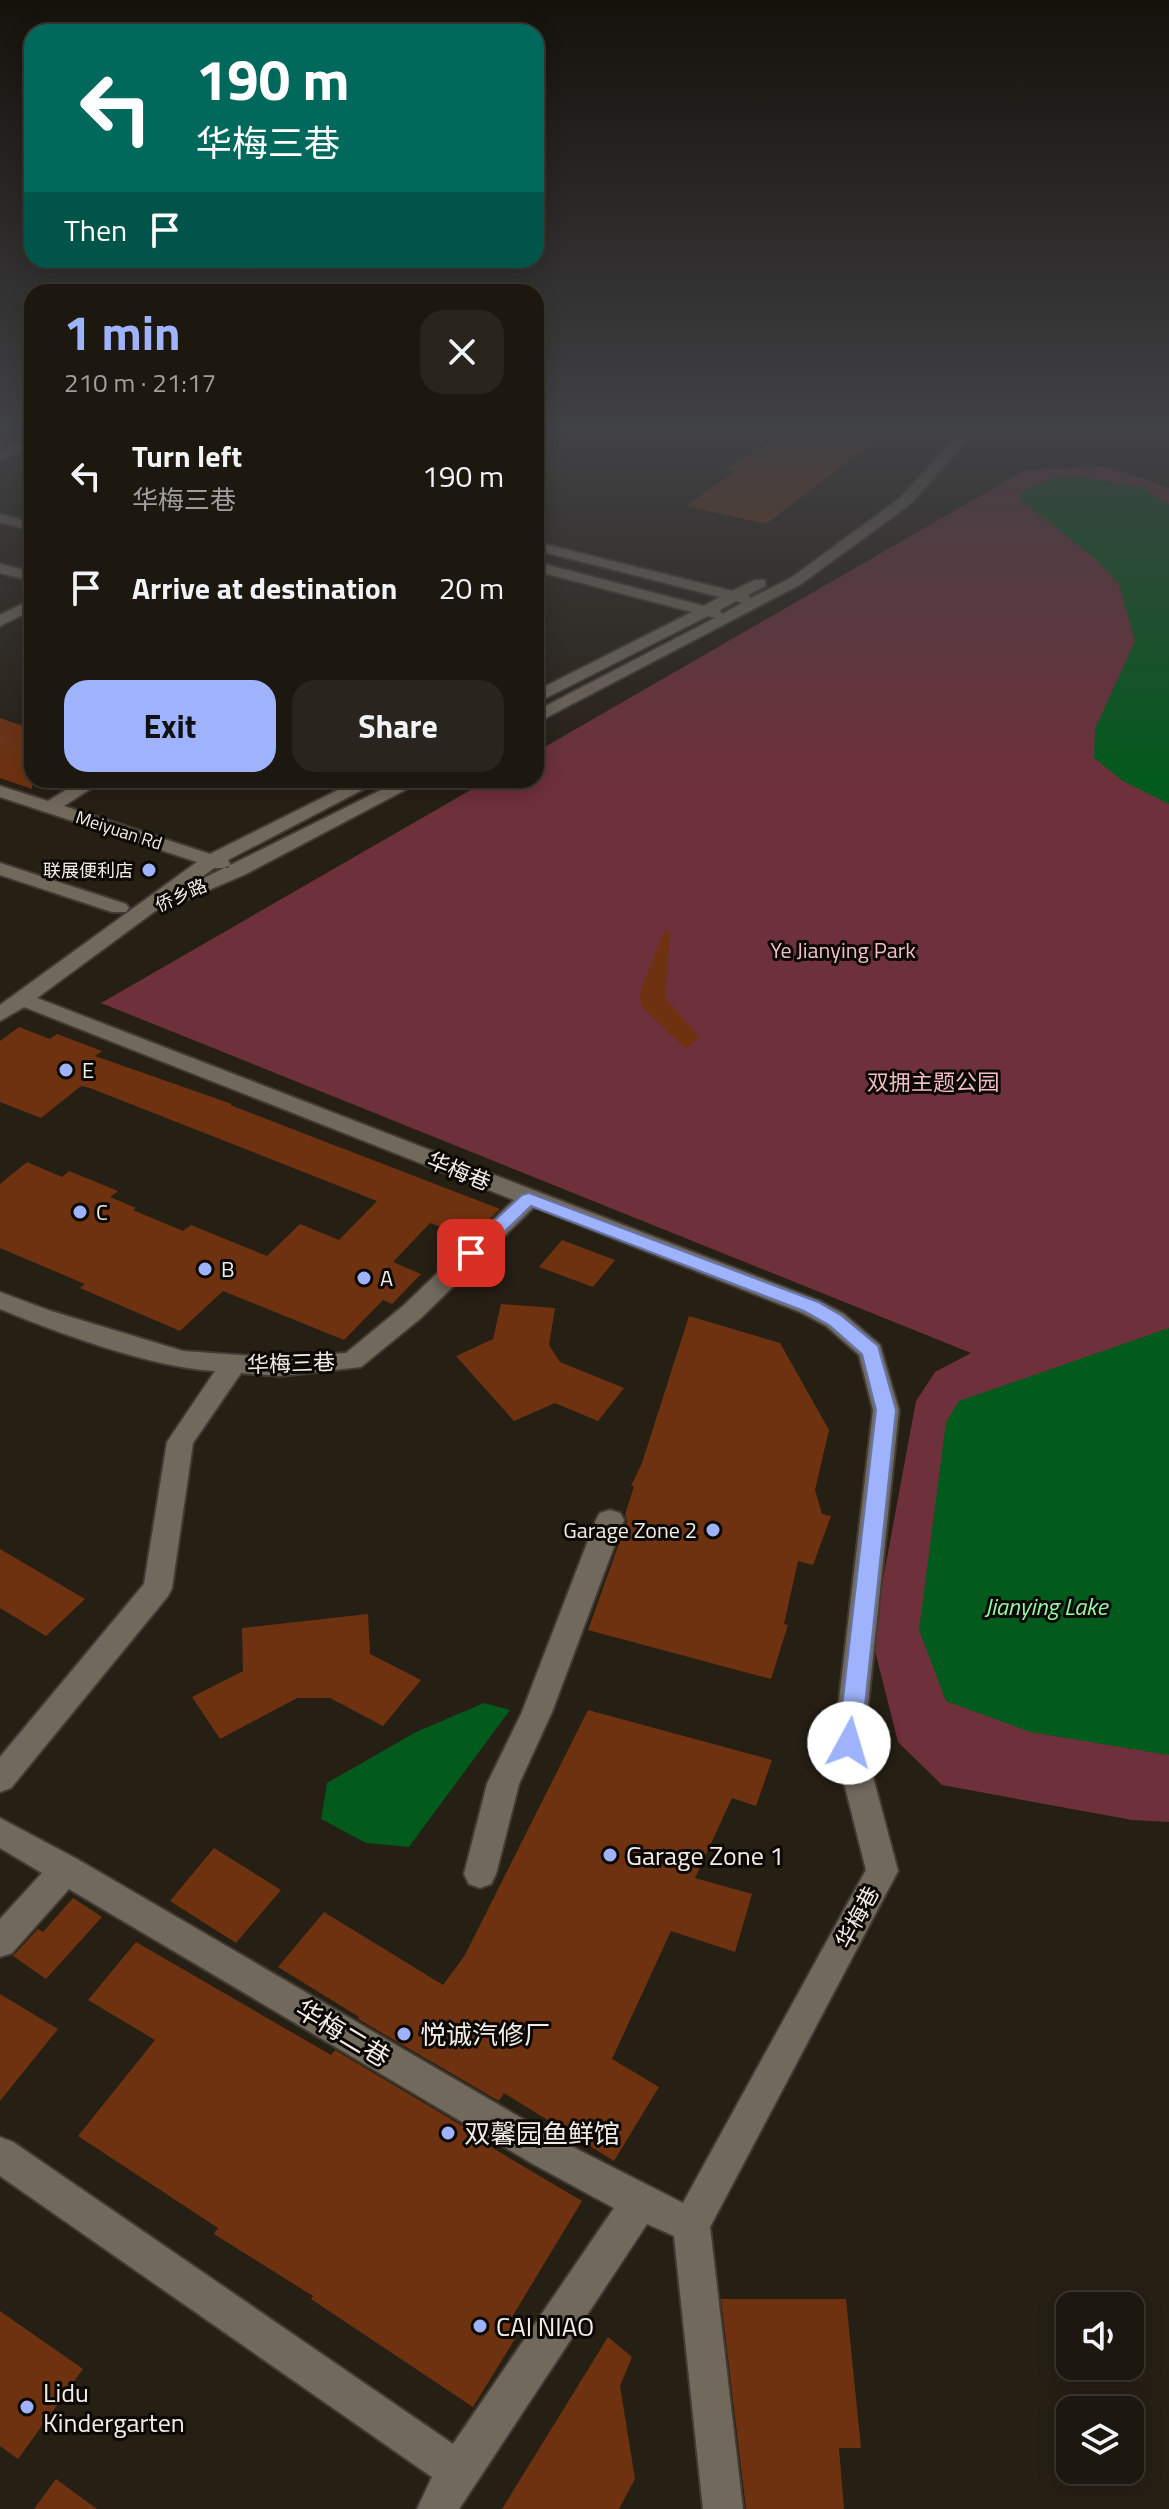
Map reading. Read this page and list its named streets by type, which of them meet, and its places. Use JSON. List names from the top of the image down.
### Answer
{
  "streets": {
    "street": [
      "Meiyuan Rd",
      "侨乡路",
      "华梅巷",
      "华梅三巷",
      "华梅二巷"
    ]
  },
  "crossings": [
    ["Meiyuan Rd", "侨乡路"],
    ["华梅巷", "华梅三巷"],
    ["华梅巷", "华梅二巷"]
  ],
  "water": ["Jianying Lake"],
  "parks": ["Ye Jianying Park", "双拥主题公园"],
  "places": [
    "联展便利店",
    "E",
    "C",
    "B",
    "A",
    "Garage Zone 2",
    "Garage Zone 1",
    "悦诚汽修厂",
    "双馨园鱼鲜馆",
    "CAI NIAO",
    "Lidu Kindergarten"
  ],
  "page": {
    "turn": ["190 m", "华梅三巷"],
    "then": "Then",
    "heading": ["1 min", "210 m · 21:17"],
    "list": [
      {
        "name": "Turn left",
        "note": "华梅三巷",
        "value": "190 m"
      },
      {
        "name": "Arrive at destination",
        "value": "20 m"
      }
    ],
    "buttons": ["Exit", "Share"]
  }
}
